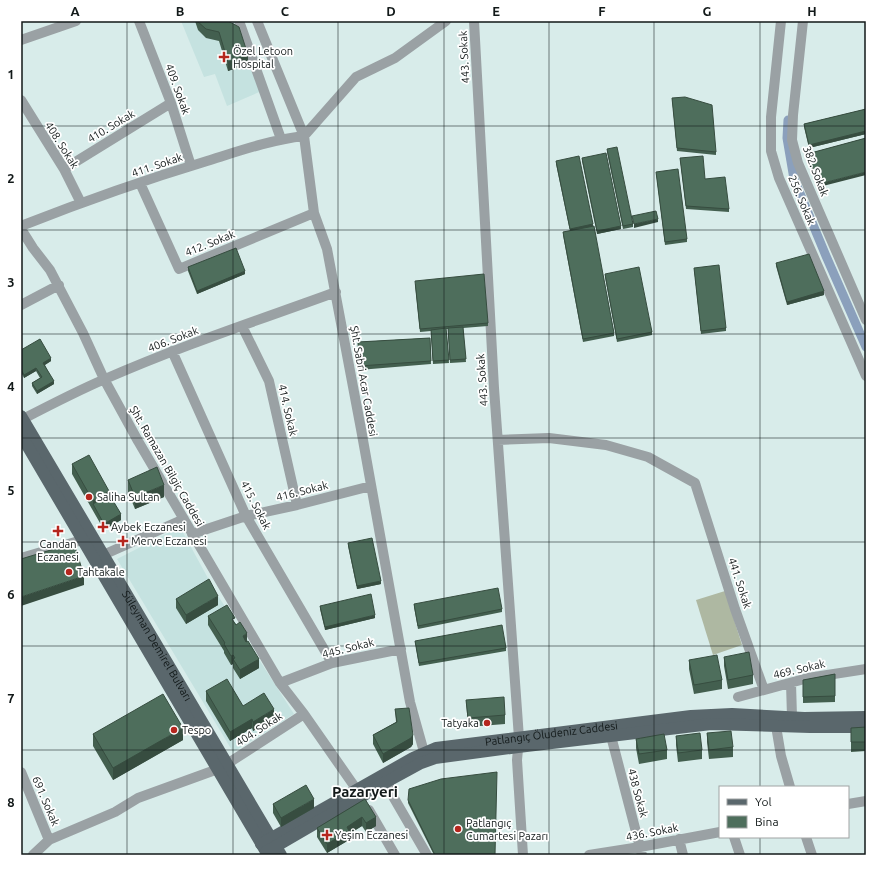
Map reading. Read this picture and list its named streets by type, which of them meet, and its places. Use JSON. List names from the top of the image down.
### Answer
{
  "streets": {
    "main road": ["Süleyman Demirel Bulvarı", "Patlangıç Öludeniz Caddesi"],
    "street": [
      "443. Sokak",
      "409. Sokak",
      "410. Sokak",
      "408. Sokak",
      "411. Sokak",
      "382. Sokak",
      "256. Sokak",
      "412. Sokak",
      "406. Sokak",
      "Şht. Sabri Acar Caddesi",
      "414. Sokak",
      "Şht. Ramazan Bilgiç Caddesi",
      "416. Sokak",
      "415. Sokak",
      "441. Sokak",
      "445. Sokak",
      "469. Sokak",
      "404. Sokak",
      "438 Sokak",
      "691. Sokak",
      "436. Sokak"
    ]
  },
  "crossings": [
    ["443. Sokak", "441. Sokak"],
    ["443. Sokak", "Patlangıç Öludeniz Caddesi"],
    ["409. Sokak", "410. Sokak"],
    ["409. Sokak", "411. Sokak"],
    ["410. Sokak", "408. Sokak"],
    ["408. Sokak", "411. Sokak"],
    ["411. Sokak", "412. Sokak"],
    ["411. Sokak", "Şht. Sabri Acar Caddesi"],
    ["411. Sokak", "Şht. Ramazan Bilgiç Caddesi"],
    ["412. Sokak", "Şht. Sabri Acar Caddesi"],
    ["406. Sokak", "Şht. Sabri Acar Caddesi"],
    ["406. Sokak", "414. Sokak"],
    ["406. Sokak", "Şht. Ramazan Bilgiç Caddesi"],
    ["406. Sokak", "415. Sokak"],
    ["406. Sokak", "Süleyman Demirel Bulvarı"],
    ["Şht. Sabri Acar Caddesi", "416. Sokak"],
    ["Şht. Sabri Acar Caddesi", "445. Sokak"],
    ["Şht. Sabri Acar Caddesi", "Patlangıç Öludeniz Caddesi"],
    ["414. Sokak", "416. Sokak"],
    ["Şht. Ramazan Bilgiç Caddesi", "416. Sokak"],
    ["Şht. Ramazan Bilgiç Caddesi", "445. Sokak"],
    ["Şht. Ramazan Bilgiç Caddesi", "404. Sokak"],
    ["Şht. Ramazan Bilgiç Caddesi", "Patlangıç Öludeniz Caddesi"],
    ["416. Sokak", "415. Sokak"],
    ["415. Sokak", "445. Sokak"],
    ["441. Sokak", "469. Sokak"],
    ["Süleyman Demirel Bulvarı", "404. Sokak"],
    ["Süleyman Demirel Bulvarı", "Patlangıç Öludeniz Caddesi"],
    ["404. Sokak", "691. Sokak"],
    ["Patlangıç Öludeniz Caddesi", "438 Sokak"],
    ["438 Sokak", "436. Sokak"]
  ],
  "districts": ["Pazaryeri"],
  "places": {
    "health": [
      "Özel Letoon Hospital",
      "Aybek Eczanesi",
      "Candan Eczanesi",
      "Merve Eczanesi",
      "Yeşim Eczanesi"
    ],
    "other": [
      "Saliha Sultan",
      "Tahtakale",
      "Tatyaka",
      "Tespo",
      "Patlangıç Cumartesi Pazarı"
    ]
  },
  "legend": ["Yol", "Bina"],
  "grid": {
    "columns": [
      "A",
      "B",
      "C",
      "D",
      "E",
      "F",
      "G",
      "H"
    ],
    "rows": [
      "1",
      "2",
      "3",
      "4",
      "5",
      "6",
      "7",
      "8"
    ]
  }
}
